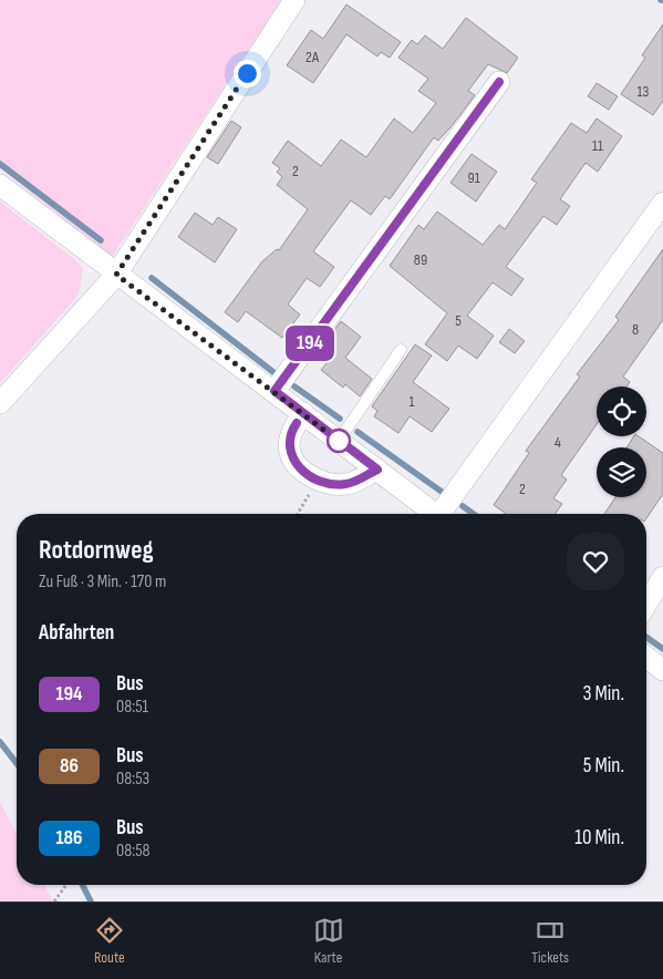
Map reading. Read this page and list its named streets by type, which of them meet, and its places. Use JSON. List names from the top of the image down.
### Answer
{
  "lines": ["bus line 194"],
  "house_numbers": [
    "2A",
    "13",
    "11",
    "2",
    "91",
    "89",
    "5",
    "8",
    "1",
    "4",
    "2"
  ],
  "page": {
    "on_map": "194",
    "heading": [
      ["Rotdornweg", "Zu Fuß · 3 Min. · 170 m"],
      "Abfahrten"
    ],
    "list": [
      {
        "mark": "194",
        "name": "Bus",
        "note": "08:51",
        "value": "3 Min."
      },
      {
        "mark": "86",
        "name": "Bus",
        "note": "08:53",
        "value": "5 Min."
      },
      {
        "mark": "186",
        "name": "Bus",
        "note": "08:58",
        "value": "10 Min."
      }
    ],
    "tabs": ["Route", "Karte", "Tickets"]
  }
}
